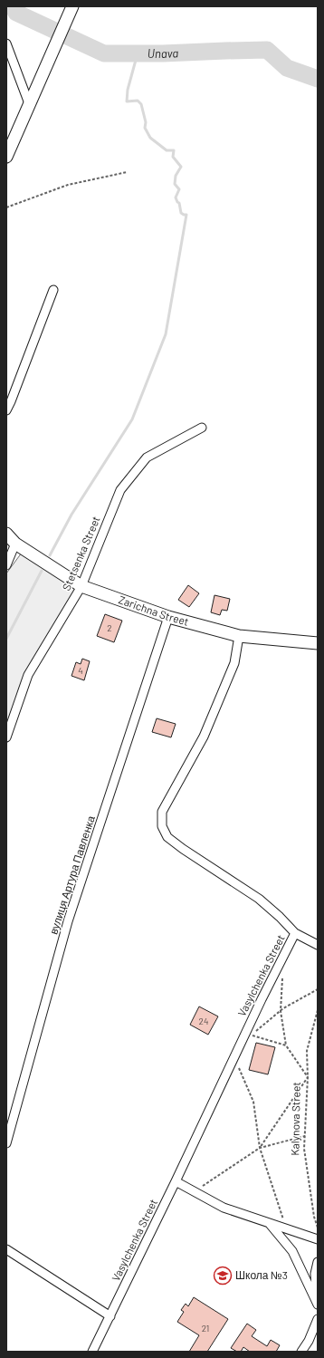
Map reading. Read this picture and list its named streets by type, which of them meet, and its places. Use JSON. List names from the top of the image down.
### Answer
{
  "streets": {
    "street": [
      "Stetsenka Street",
      "Zarichna Street",
      "вулиця Артура Павленка",
      "Vasylchenka Street"
    ],
    "path": ["Kalynova Street"]
  },
  "crossings": [
    ["Stetsenka Street", "Zarichna Street"],
    ["Zarichna Street", "вулиця Артура Павленка"],
    ["Zarichna Street", "Vasylchenka Street"]
  ],
  "water": ["Unava"],
  "places": {
    "school or university": ["Школа №3"]
  },
  "house_numbers": [
    "2",
    "4",
    "24",
    "21"
  ]
}
